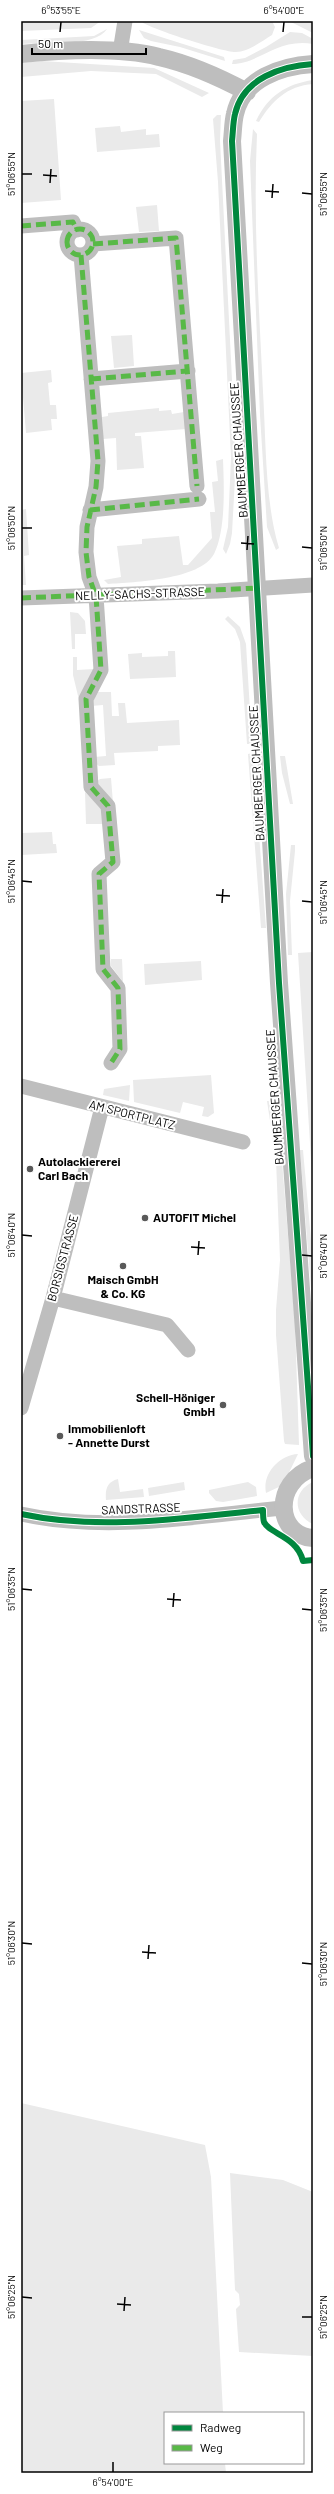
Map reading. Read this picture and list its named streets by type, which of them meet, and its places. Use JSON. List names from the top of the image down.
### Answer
{
  "streets": {
    "street": [
      "BAUMBERGER CHAUSSEE",
      "NELLY-SACHS-STRASSE",
      "AM SPORTPLATZ",
      "BORSIGSTRASSE",
      "SANDSTRASSE"
    ]
  },
  "crossings": [
    ["BAUMBERGER CHAUSSEE", "NELLY-SACHS-STRASSE"],
    ["AM SPORTPLATZ", "BORSIGSTRASSE"]
  ],
  "places": [
    "Autolackiererei Carl Bach",
    "AUTOFIT Michel",
    "Maisch GmbH & Co. KG",
    "Schell-Höniger GmbH",
    "Immobilienloft - Annette Durst"
  ],
  "legend": ["Radweg", "Weg"],
  "scale_bar": "50 m",
  "coordinates": [
    "6°53'55\"E",
    "6°54'00\"E",
    "51°06'55\"N",
    "51°06'50\"N",
    "51°06'45\"N",
    "51°06'40\"N",
    "51°06'35\"N",
    "51°06'30\"N",
    "51°06'25\"N"
  ]
}
